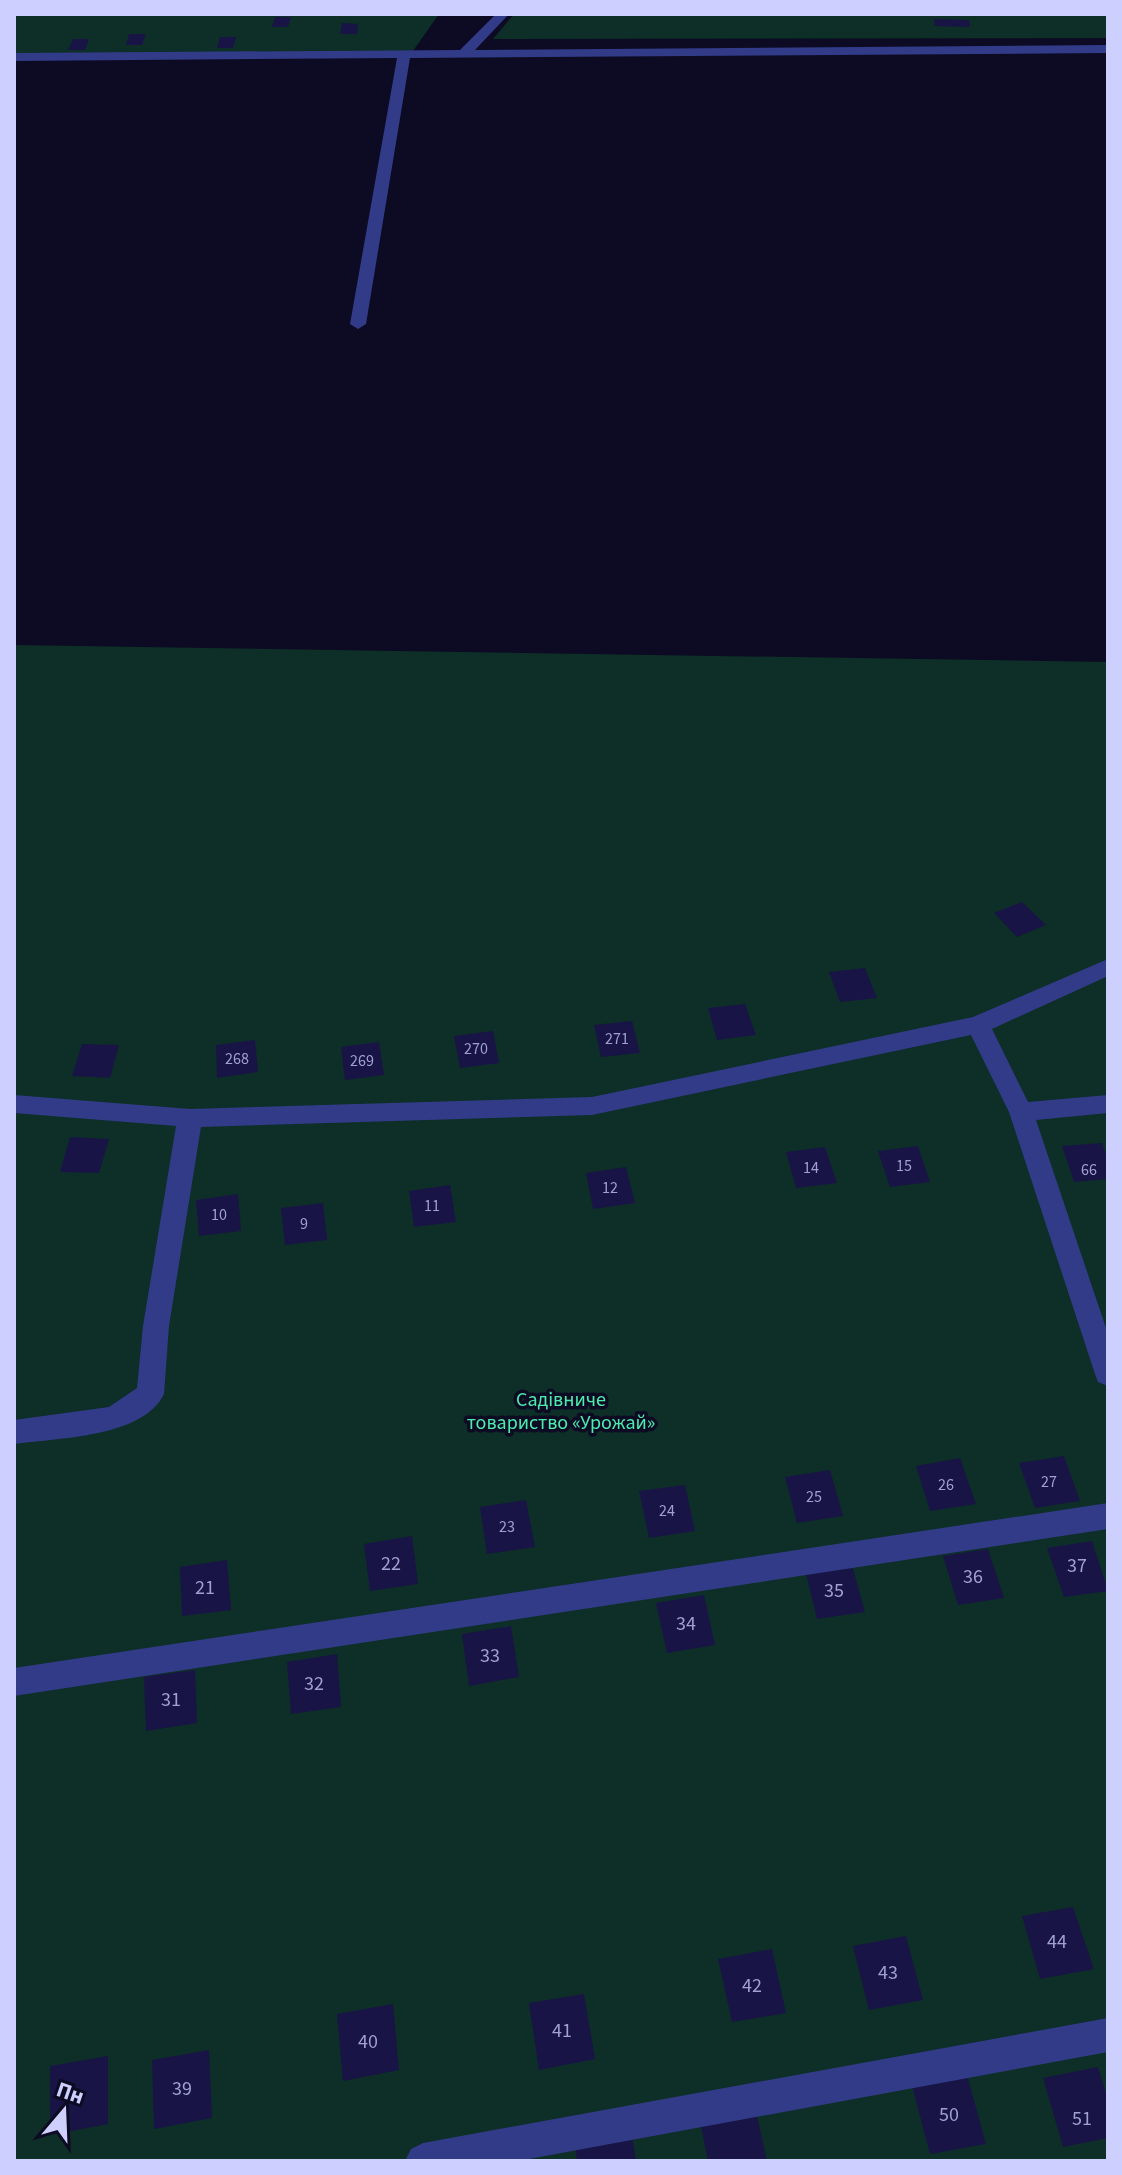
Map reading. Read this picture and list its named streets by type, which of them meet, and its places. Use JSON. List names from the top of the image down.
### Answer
{
  "parks": ["Садівниче товариство «Урожай»"],
  "house_numbers": [
    "271",
    "270",
    "268",
    "269",
    "15",
    "14",
    "66",
    "12",
    "11",
    "10",
    "9",
    "27",
    "26",
    "25",
    "24",
    "23",
    "22",
    "37",
    "36",
    "21",
    "35",
    "34",
    "33",
    "32",
    "31",
    "44",
    "43",
    "42",
    "41",
    "40",
    "39",
    "50",
    "51"
  ],
  "north": "top"
}
